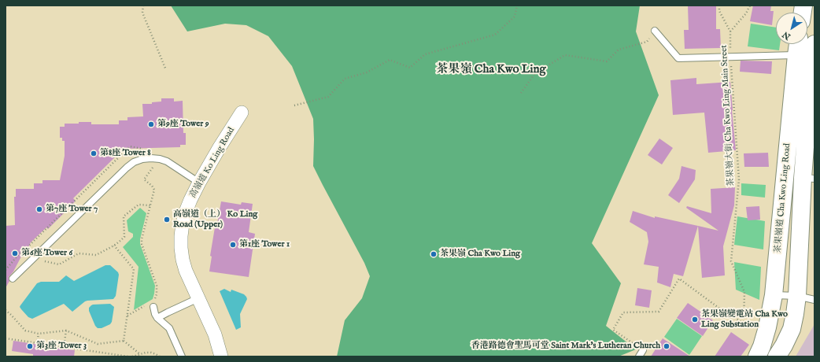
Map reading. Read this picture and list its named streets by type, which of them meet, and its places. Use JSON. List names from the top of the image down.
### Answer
{
  "streets": {
    "main road": ["茶果嶺道 Cha Kwo Ling Road"],
    "street": ["高嶺道 Ko Ling Road"],
    "path": ["茶果嶺大街 Cha Kwo Ling Main Street"]
  },
  "districts": ["茶果嶺 Cha Kwo Ling"],
  "places": [
    "第9座 Tower 9",
    "第8座 Tower 8",
    "第7座 Tower 7",
    "高嶺道（上） Ko Ling Road (Upper)",
    "第1座 Tower 1",
    "第6座 Tower 6",
    "茶果嶺 Cha Kwo Ling",
    "茶果嶺變電站 Cha Kwo Ling Substation",
    "第3座 Tower 3",
    "香港路德會聖馬可堂 Saint Mark's Lutheran Church"
  ],
  "north": "bottom left"
}
